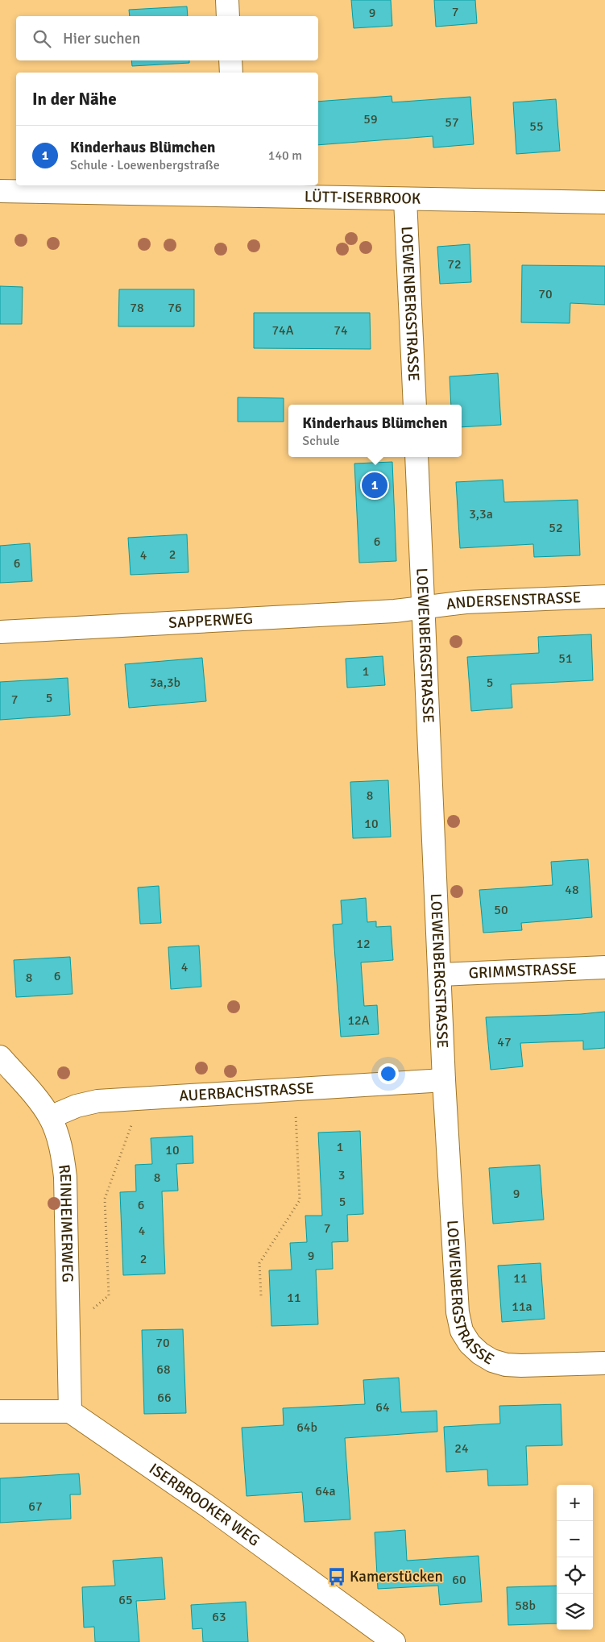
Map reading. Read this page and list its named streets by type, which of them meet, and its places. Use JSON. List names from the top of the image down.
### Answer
{
  "streets": {
    "street": [
      "LÜTT-ISERBROOK",
      "LOEWENBERGSTRASSE",
      "ANDERSENSTRASSE",
      "SAPPERWEG",
      "GRIMMSTRASSE",
      "AUERBACHSTRASSE",
      "REINHEIMERWEG",
      "ISERBROOKER WEG"
    ]
  },
  "crossings": [
    ["LÜTT-ISERBROOK", "LOEWENBERGSTRASSE"],
    ["LOEWENBERGSTRASSE", "ANDERSENSTRASSE"],
    ["LOEWENBERGSTRASSE", "SAPPERWEG"],
    ["LOEWENBERGSTRASSE", "GRIMMSTRASSE"],
    ["LOEWENBERGSTRASSE", "AUERBACHSTRASSE"],
    ["ANDERSENSTRASSE", "SAPPERWEG"],
    ["AUERBACHSTRASSE", "REINHEIMERWEG"],
    ["REINHEIMERWEG", "ISERBROOKER WEG"]
  ],
  "places": {
    "bus stop": ["Kamerstücken"]
  },
  "house_numbers": [
    "7",
    "9",
    "59",
    "57",
    "55",
    "72",
    "70",
    "78",
    "76",
    "74A",
    "74",
    "3,3a",
    "52",
    "6",
    "2",
    "4",
    "6",
    "51",
    "1",
    "3a,3b",
    "5",
    "5",
    "7",
    "8",
    "10",
    "48",
    "50",
    "12",
    "4",
    "6",
    "8",
    "12A",
    "47",
    "1",
    "10",
    "3",
    "8",
    "9",
    "5",
    "6",
    "7",
    "4",
    "9",
    "2",
    "11",
    "11",
    "11a",
    "70",
    "68",
    "66",
    "64",
    "64b",
    "24",
    "64a",
    "67",
    "60",
    "65",
    "58b",
    "63"
  ],
  "page": {
    "search": "Hier suchen",
    "heading": "In der Nähe",
    "list": [
      {
        "mark": "1",
        "name": "Kinderhaus Blümchen",
        "note": "Schule · Loewenbergstraße",
        "value": "140 m"
      }
    ],
    "popup": ["Kinderhaus Blümchen", "Schule"],
    "pins": "1",
    "map_buttons": ["+", "−"]
  }
}
